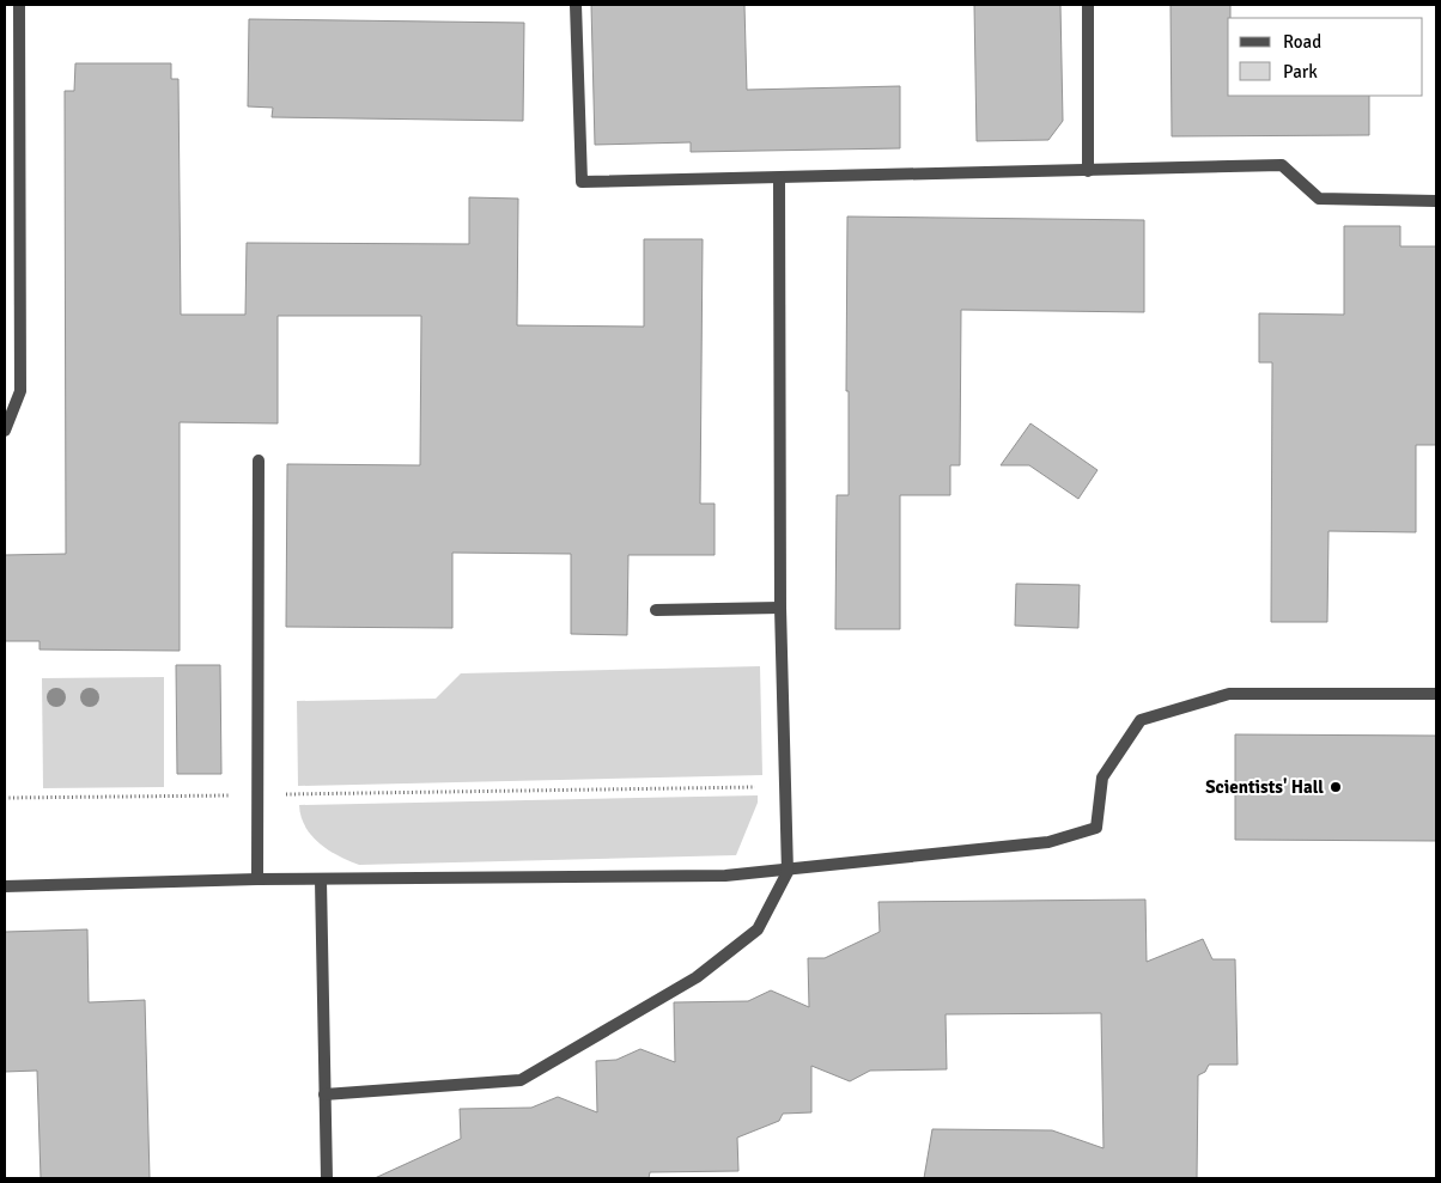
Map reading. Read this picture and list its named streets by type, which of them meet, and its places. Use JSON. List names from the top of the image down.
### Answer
{
  "places": ["Scientists' Hall"],
  "legend": ["Road", "Park"]
}
